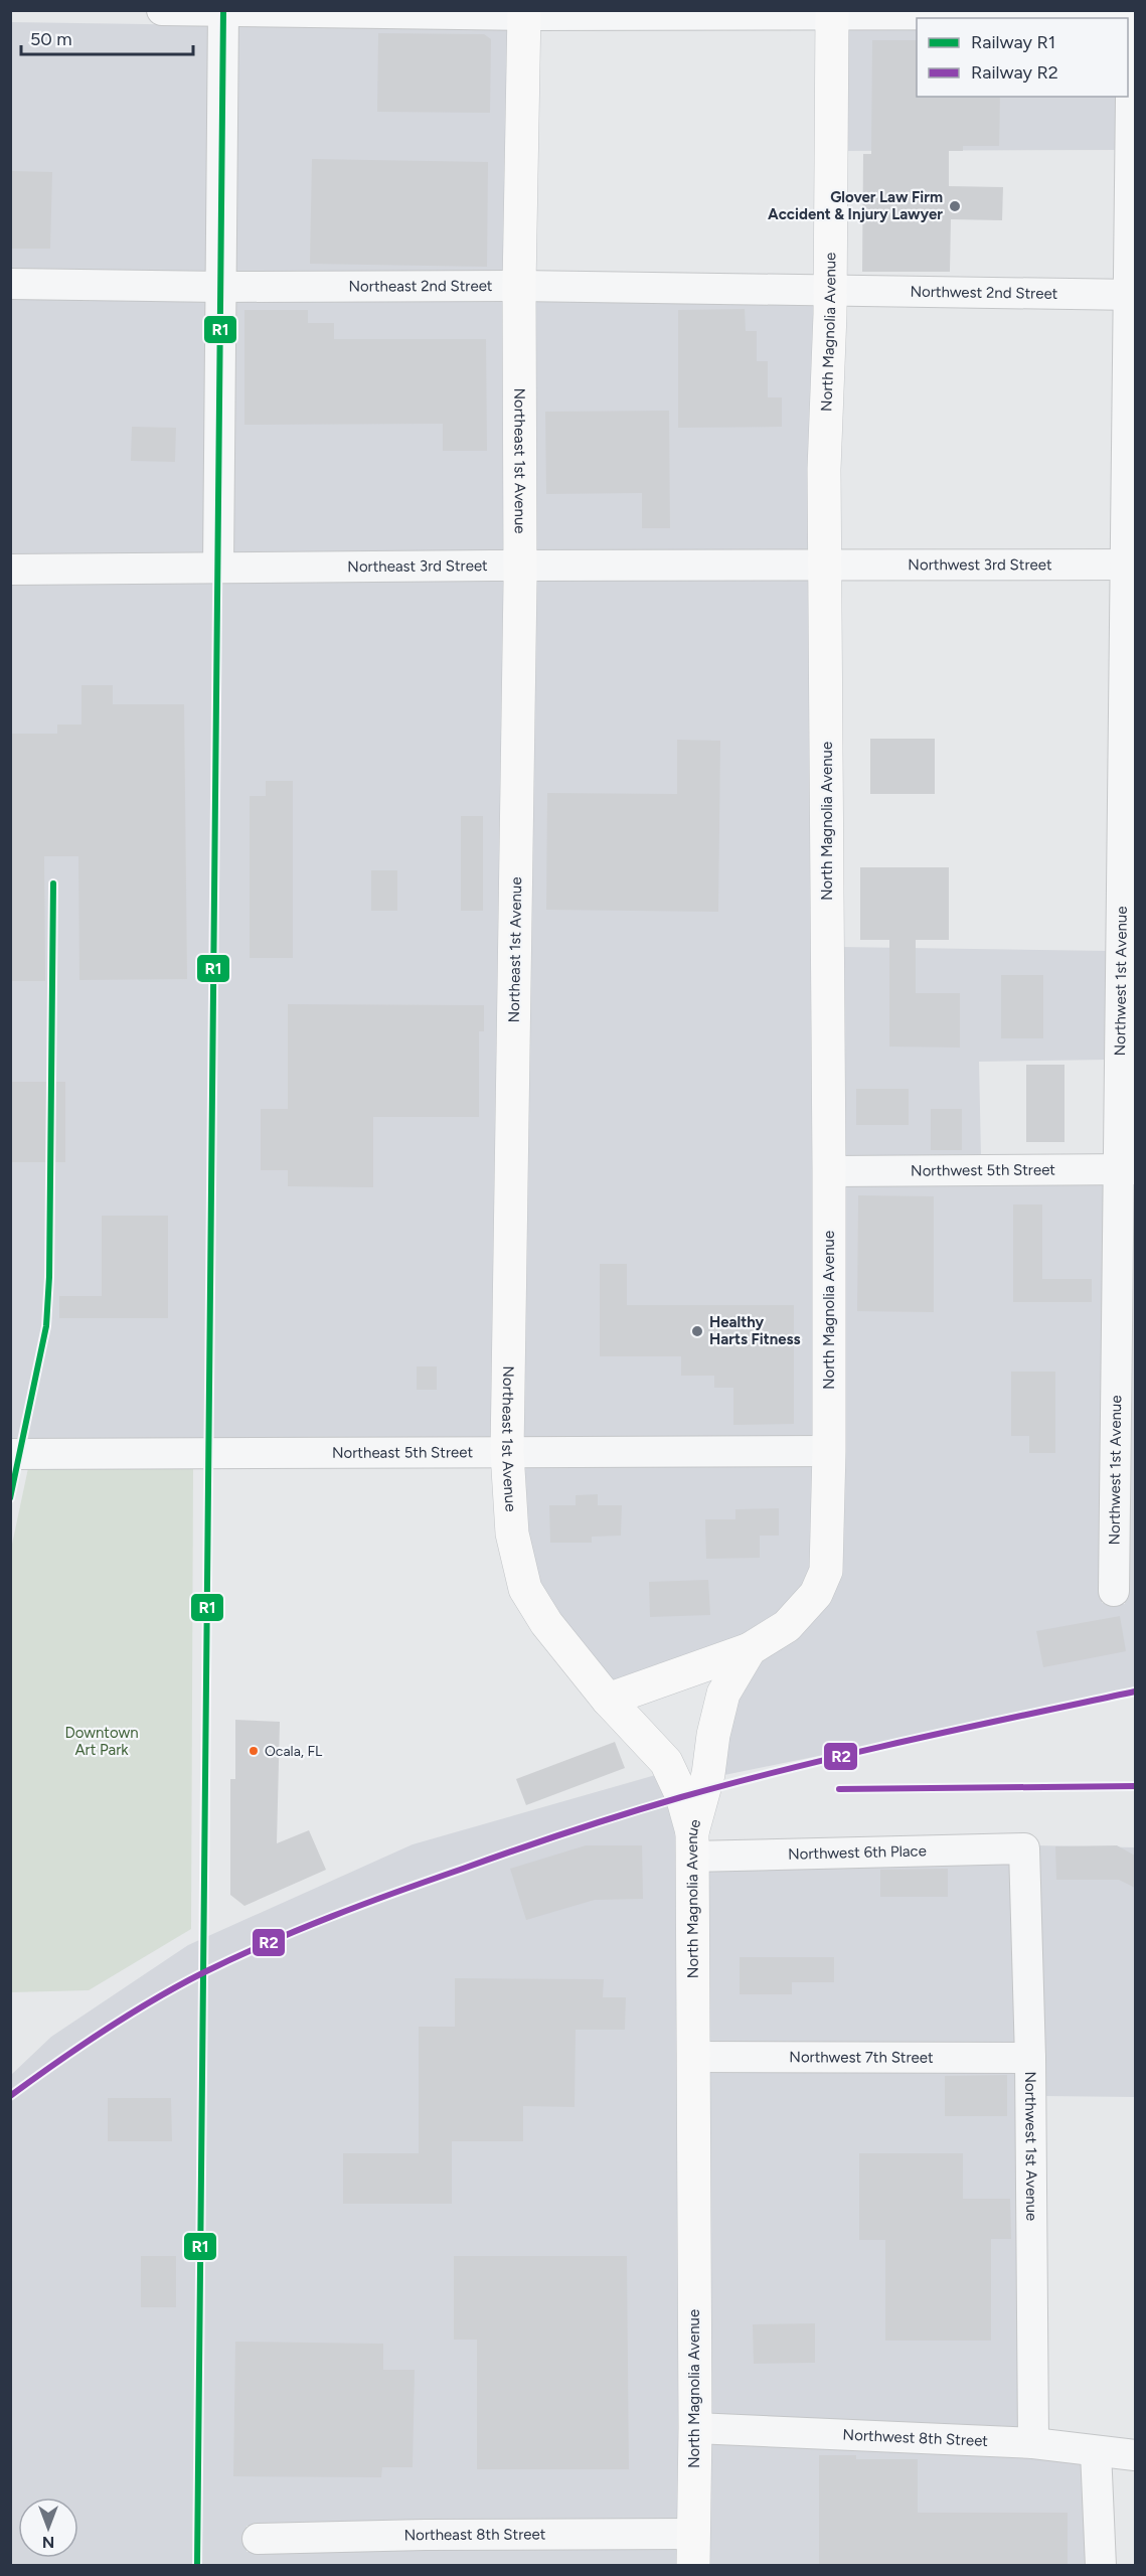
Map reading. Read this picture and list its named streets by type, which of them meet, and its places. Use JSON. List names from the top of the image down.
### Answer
{
  "streets": {
    "main road": ["North Magnolia Avenue", "Northeast 1st Avenue"],
    "street": [
      "Northeast 2nd Street",
      "Northwest 2nd Street",
      "Northwest 3rd Street",
      "Northeast 3rd Street",
      "Northwest 1st Avenue",
      "Northwest 5th Street",
      "Northeast 5th Street",
      "Northwest 6th Place",
      "Northwest 7th Street",
      "Northwest 8th Street",
      "Northeast 8th Street"
    ]
  },
  "crossings": [
    ["Northeast 2nd Street", "Northwest 2nd Street"],
    ["Northeast 2nd Street", "North Magnolia Avenue"],
    ["Northeast 2nd Street", "Northeast 1st Avenue"],
    ["Northwest 2nd Street", "North Magnolia Avenue"],
    ["Northwest 2nd Street", "Northwest 1st Avenue"],
    ["North Magnolia Avenue", "Northeast 1st Avenue"],
    ["North Magnolia Avenue", "Northwest 3rd Street"],
    ["North Magnolia Avenue", "Northeast 3rd Street"],
    ["North Magnolia Avenue", "Northwest 5th Street"],
    ["North Magnolia Avenue", "Northeast 5th Street"],
    ["North Magnolia Avenue", "Northwest 6th Place"],
    ["North Magnolia Avenue", "Northwest 7th Street"],
    ["North Magnolia Avenue", "Northwest 8th Street"],
    ["North Magnolia Avenue", "Northeast 8th Street"],
    ["Northeast 1st Avenue", "Northeast 3rd Street"],
    ["Northeast 1st Avenue", "Northeast 5th Street"],
    ["Northeast 1st Avenue", "Northwest 6th Place"],
    ["Northwest 3rd Street", "Northeast 3rd Street"],
    ["Northwest 3rd Street", "Northwest 1st Avenue"],
    ["Northwest 1st Avenue", "Northwest 5th Street"],
    ["Northwest 1st Avenue", "Northwest 6th Place"],
    ["Northwest 1st Avenue", "Northwest 7th Street"],
    ["Northwest 1st Avenue", "Northwest 8th Street"]
  ],
  "parks": ["Downtown Art Park"],
  "places": ["Glover Law Firm Accident & Injury Lawyer", "Healthy Harts Fitness", "Ocala, FL"],
  "lines": ["rail line R1", "rail line R2"],
  "legend": ["Railway R1", "Railway R2"],
  "scale_bar": "50 m",
  "north": "bottom"
}
